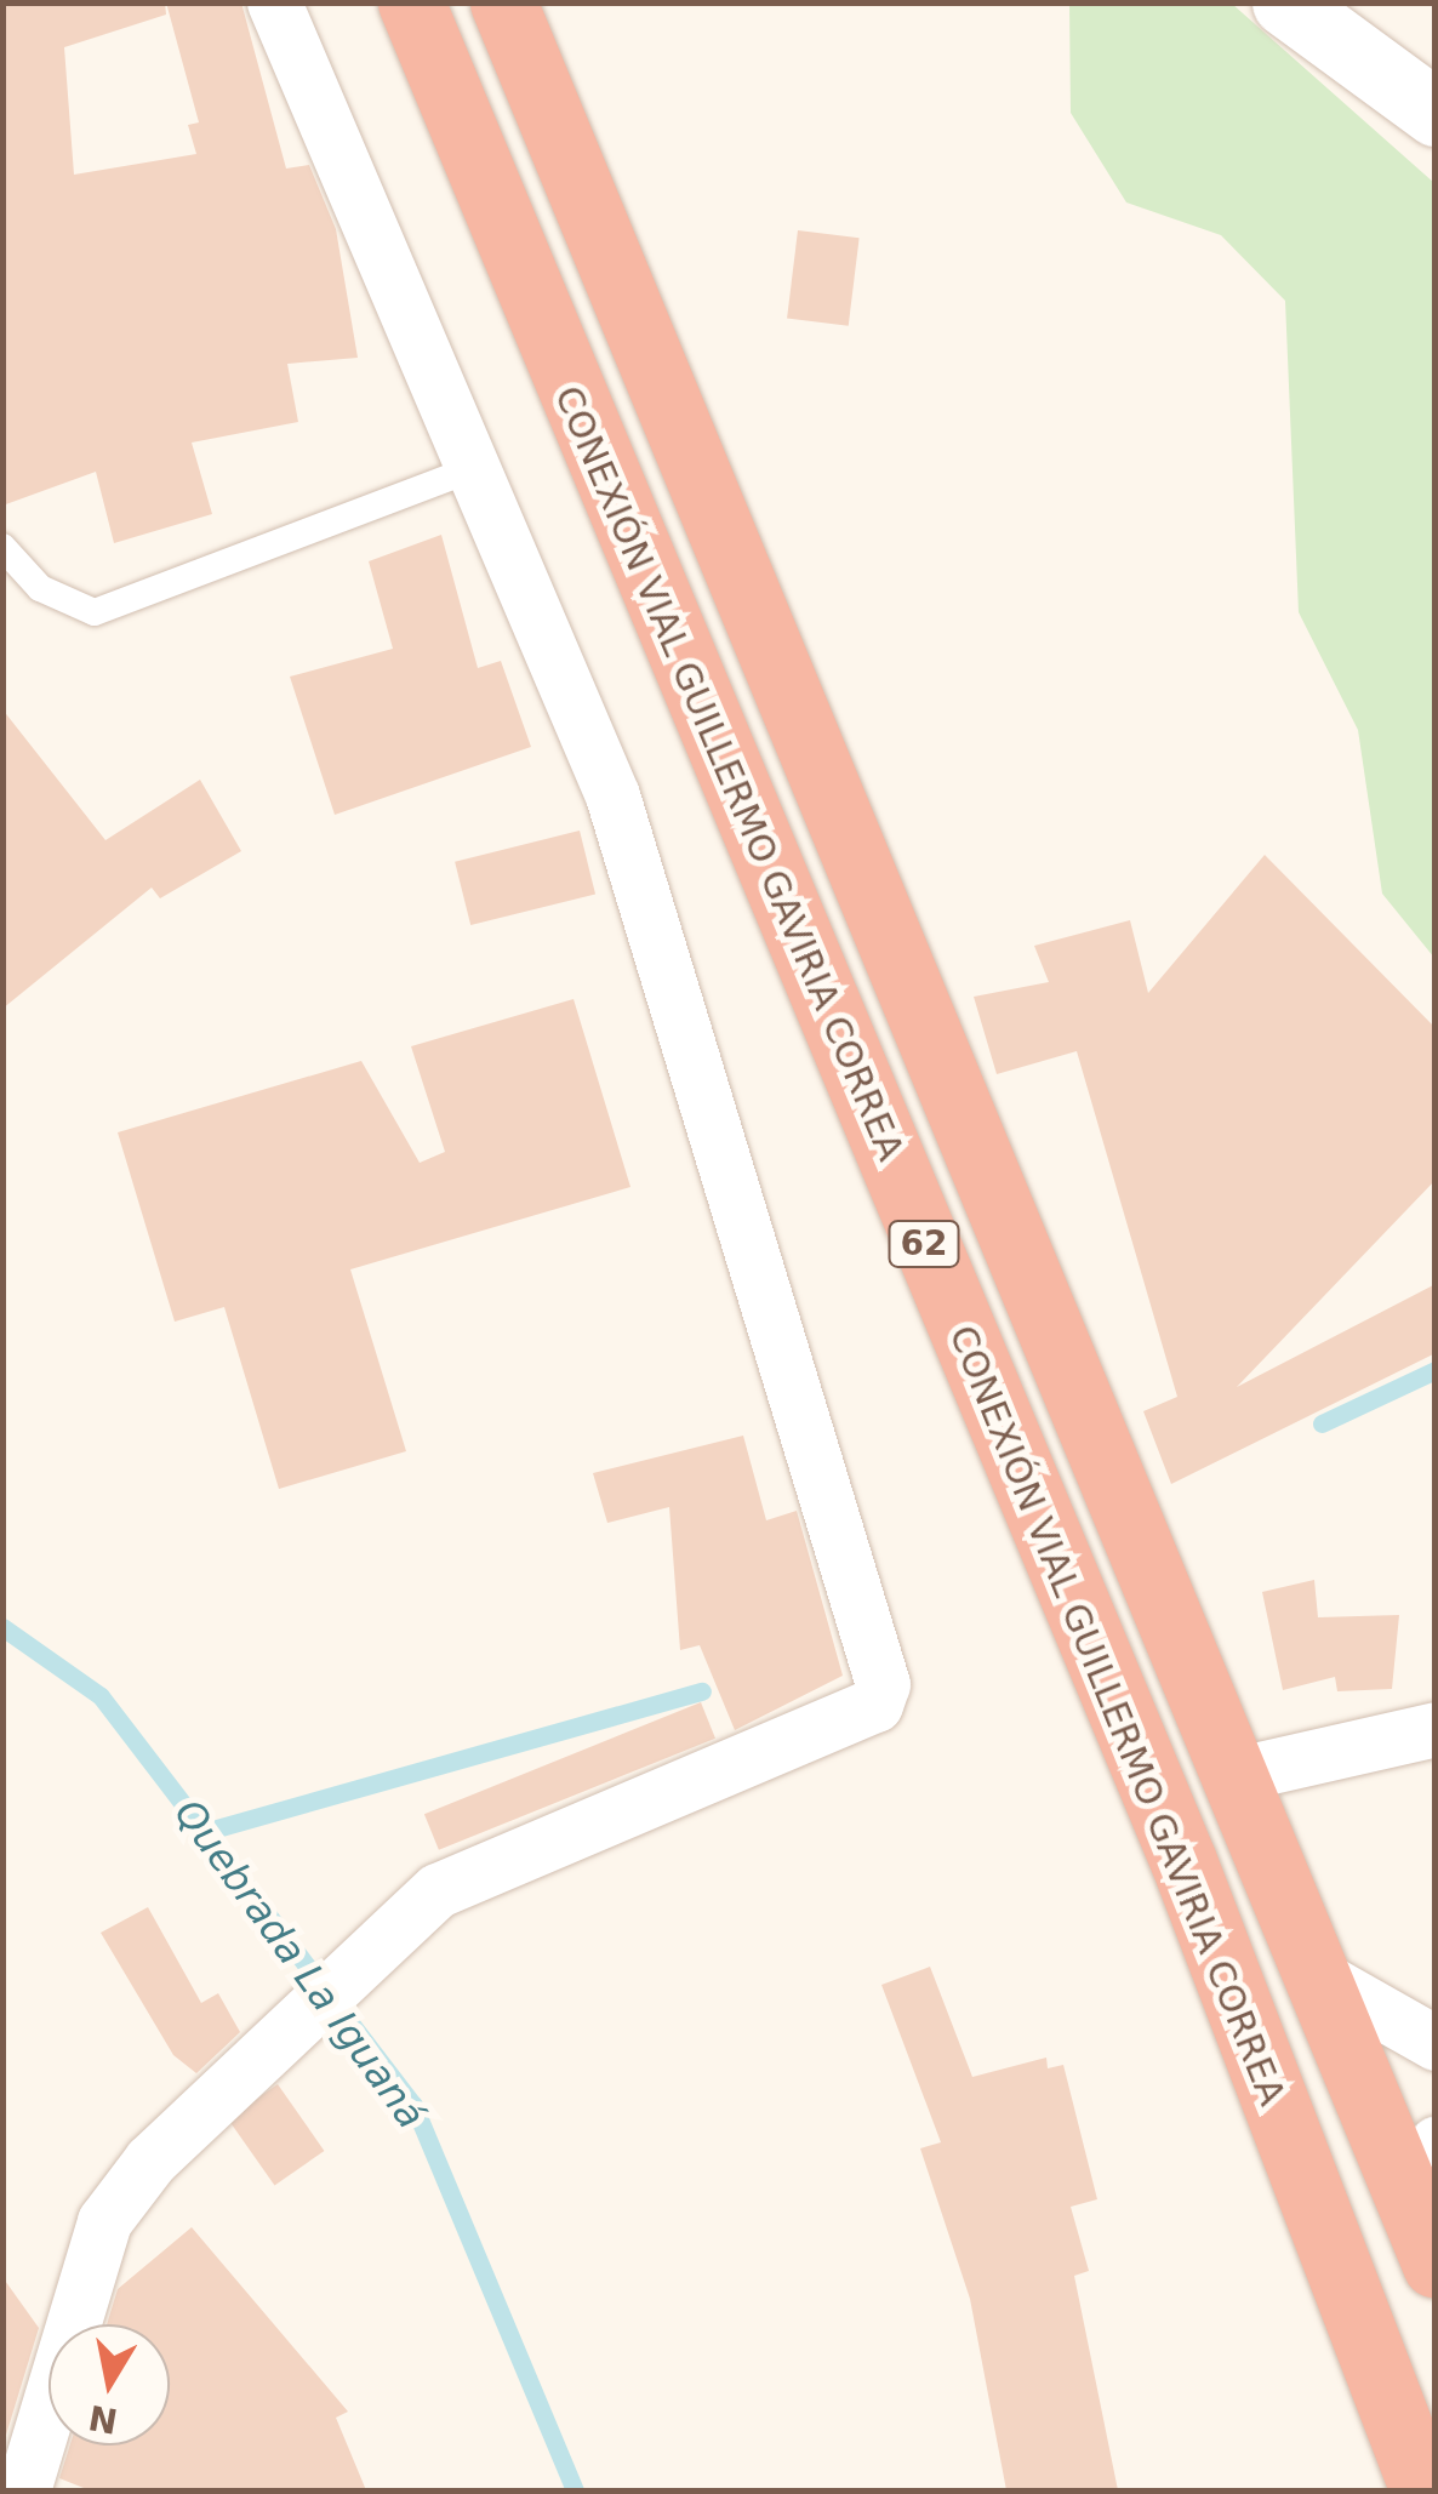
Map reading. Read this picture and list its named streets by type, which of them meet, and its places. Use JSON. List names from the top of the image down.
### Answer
{
  "streets": {
    "highway": ["CONEXIÓN VIAL GUILLERMO GAVIRIA CORREA", "62"]
  },
  "water": ["Quebrada La Iguaná"],
  "north": "bottom"
}
